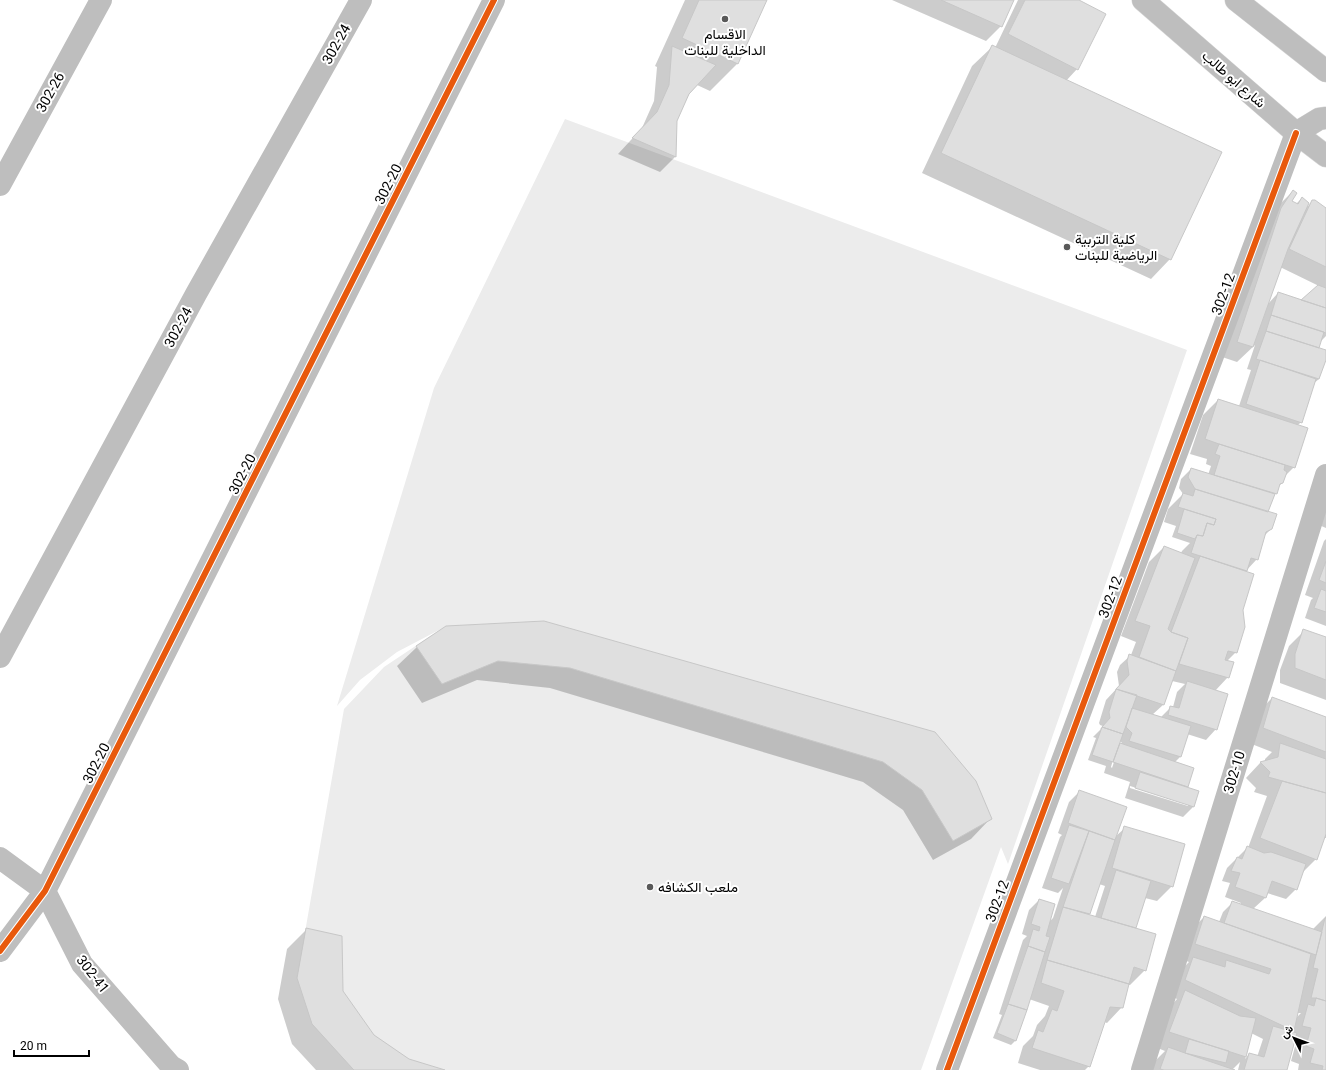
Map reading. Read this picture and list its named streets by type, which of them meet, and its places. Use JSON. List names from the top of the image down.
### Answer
{
  "streets": {
    "street": [
      "302-24",
      "شارع ابو طالب",
      "302-26",
      "302-20",
      "302-12",
      "302-10",
      "302-41"
    ]
  },
  "crossings": [
    ["شارع ابو طالب", "302-12"],
    ["302-20", "302-41"]
  ],
  "places": ["الاقسام الداخلية للبنات", "كلية التربية الرياضية للبنات", "ملعب الكشافه"],
  "scale_bar": "20 m",
  "north": "top left"
}
